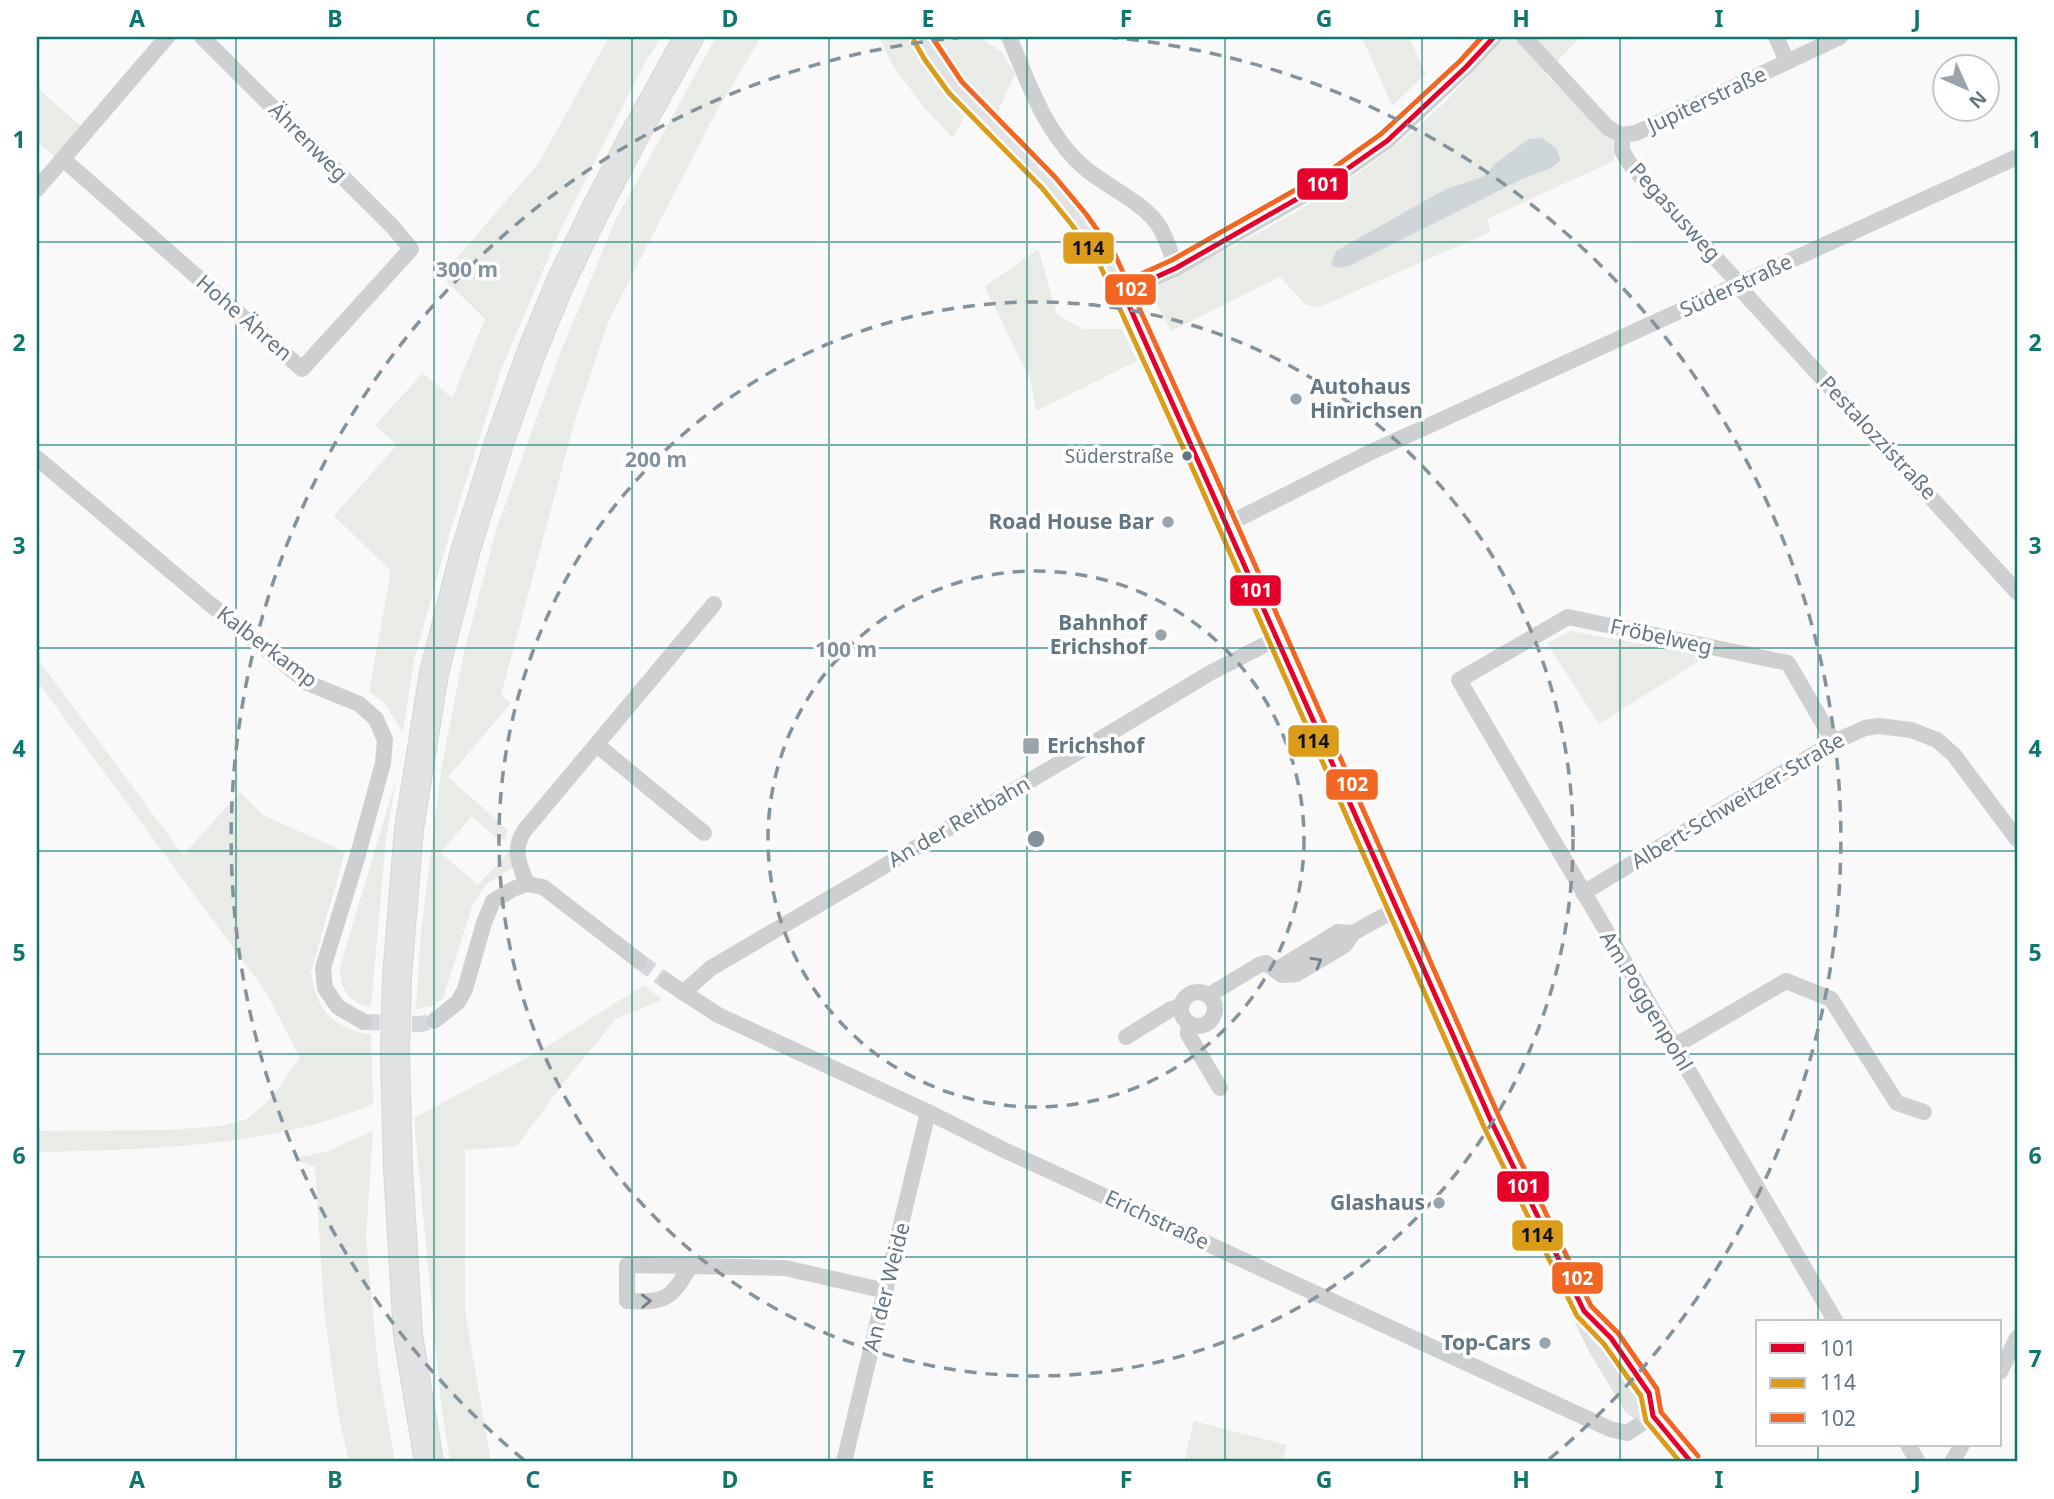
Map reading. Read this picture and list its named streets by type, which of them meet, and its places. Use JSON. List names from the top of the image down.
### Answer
{
  "streets": {
    "street": [
      "Jupiterstraße",
      "Ährenweg",
      "Pegasusweg",
      "Süderstraße",
      "Hohe Ähren",
      "Pestalozzistraße",
      "Fröbelweg",
      "Kalberkamp",
      "Albert-Schweitzer-Straße",
      "An der Reitbahn",
      "Am Poggenpohl",
      "Erichstraße",
      "An der Weide"
    ]
  },
  "crossings": [
    ["Jupiterstraße", "Pegasusweg"],
    ["Ährenweg", "Hohe Ähren"],
    ["Pegasusweg", "Süderstraße"],
    ["Pegasusweg", "Pestalozzistraße"],
    ["Süderstraße", "Pestalozzistraße"],
    ["Fröbelweg", "Albert-Schweitzer-Straße"],
    ["Fröbelweg", "Am Poggenpohl"],
    ["Albert-Schweitzer-Straße", "Am Poggenpohl"],
    ["An der Reitbahn", "Erichstraße"],
    ["Erichstraße", "An der Weide"]
  ],
  "places": {
    "other": [
      "Autohaus Hinrichsen",
      "Süderstraße",
      "Road House Bar",
      "Bahnhof Erichshof",
      "Glashaus",
      "Top-Cars"
    ],
    "transit": ["Erichshof"]
  },
  "lines": ["transit line 101", "transit line 102", "transit line 114"],
  "legend": ["101", "114", "102"],
  "north": "bottom right",
  "grid": {
    "columns": [
      "A",
      "B",
      "C",
      "D",
      "E",
      "F",
      "G",
      "H",
      "I",
      "J"
    ],
    "rows": [
      "1",
      "2",
      "3",
      "4",
      "5",
      "6",
      "7"
    ]
  },
  "rings": ["300 m", "200 m", "100 m"]
}
